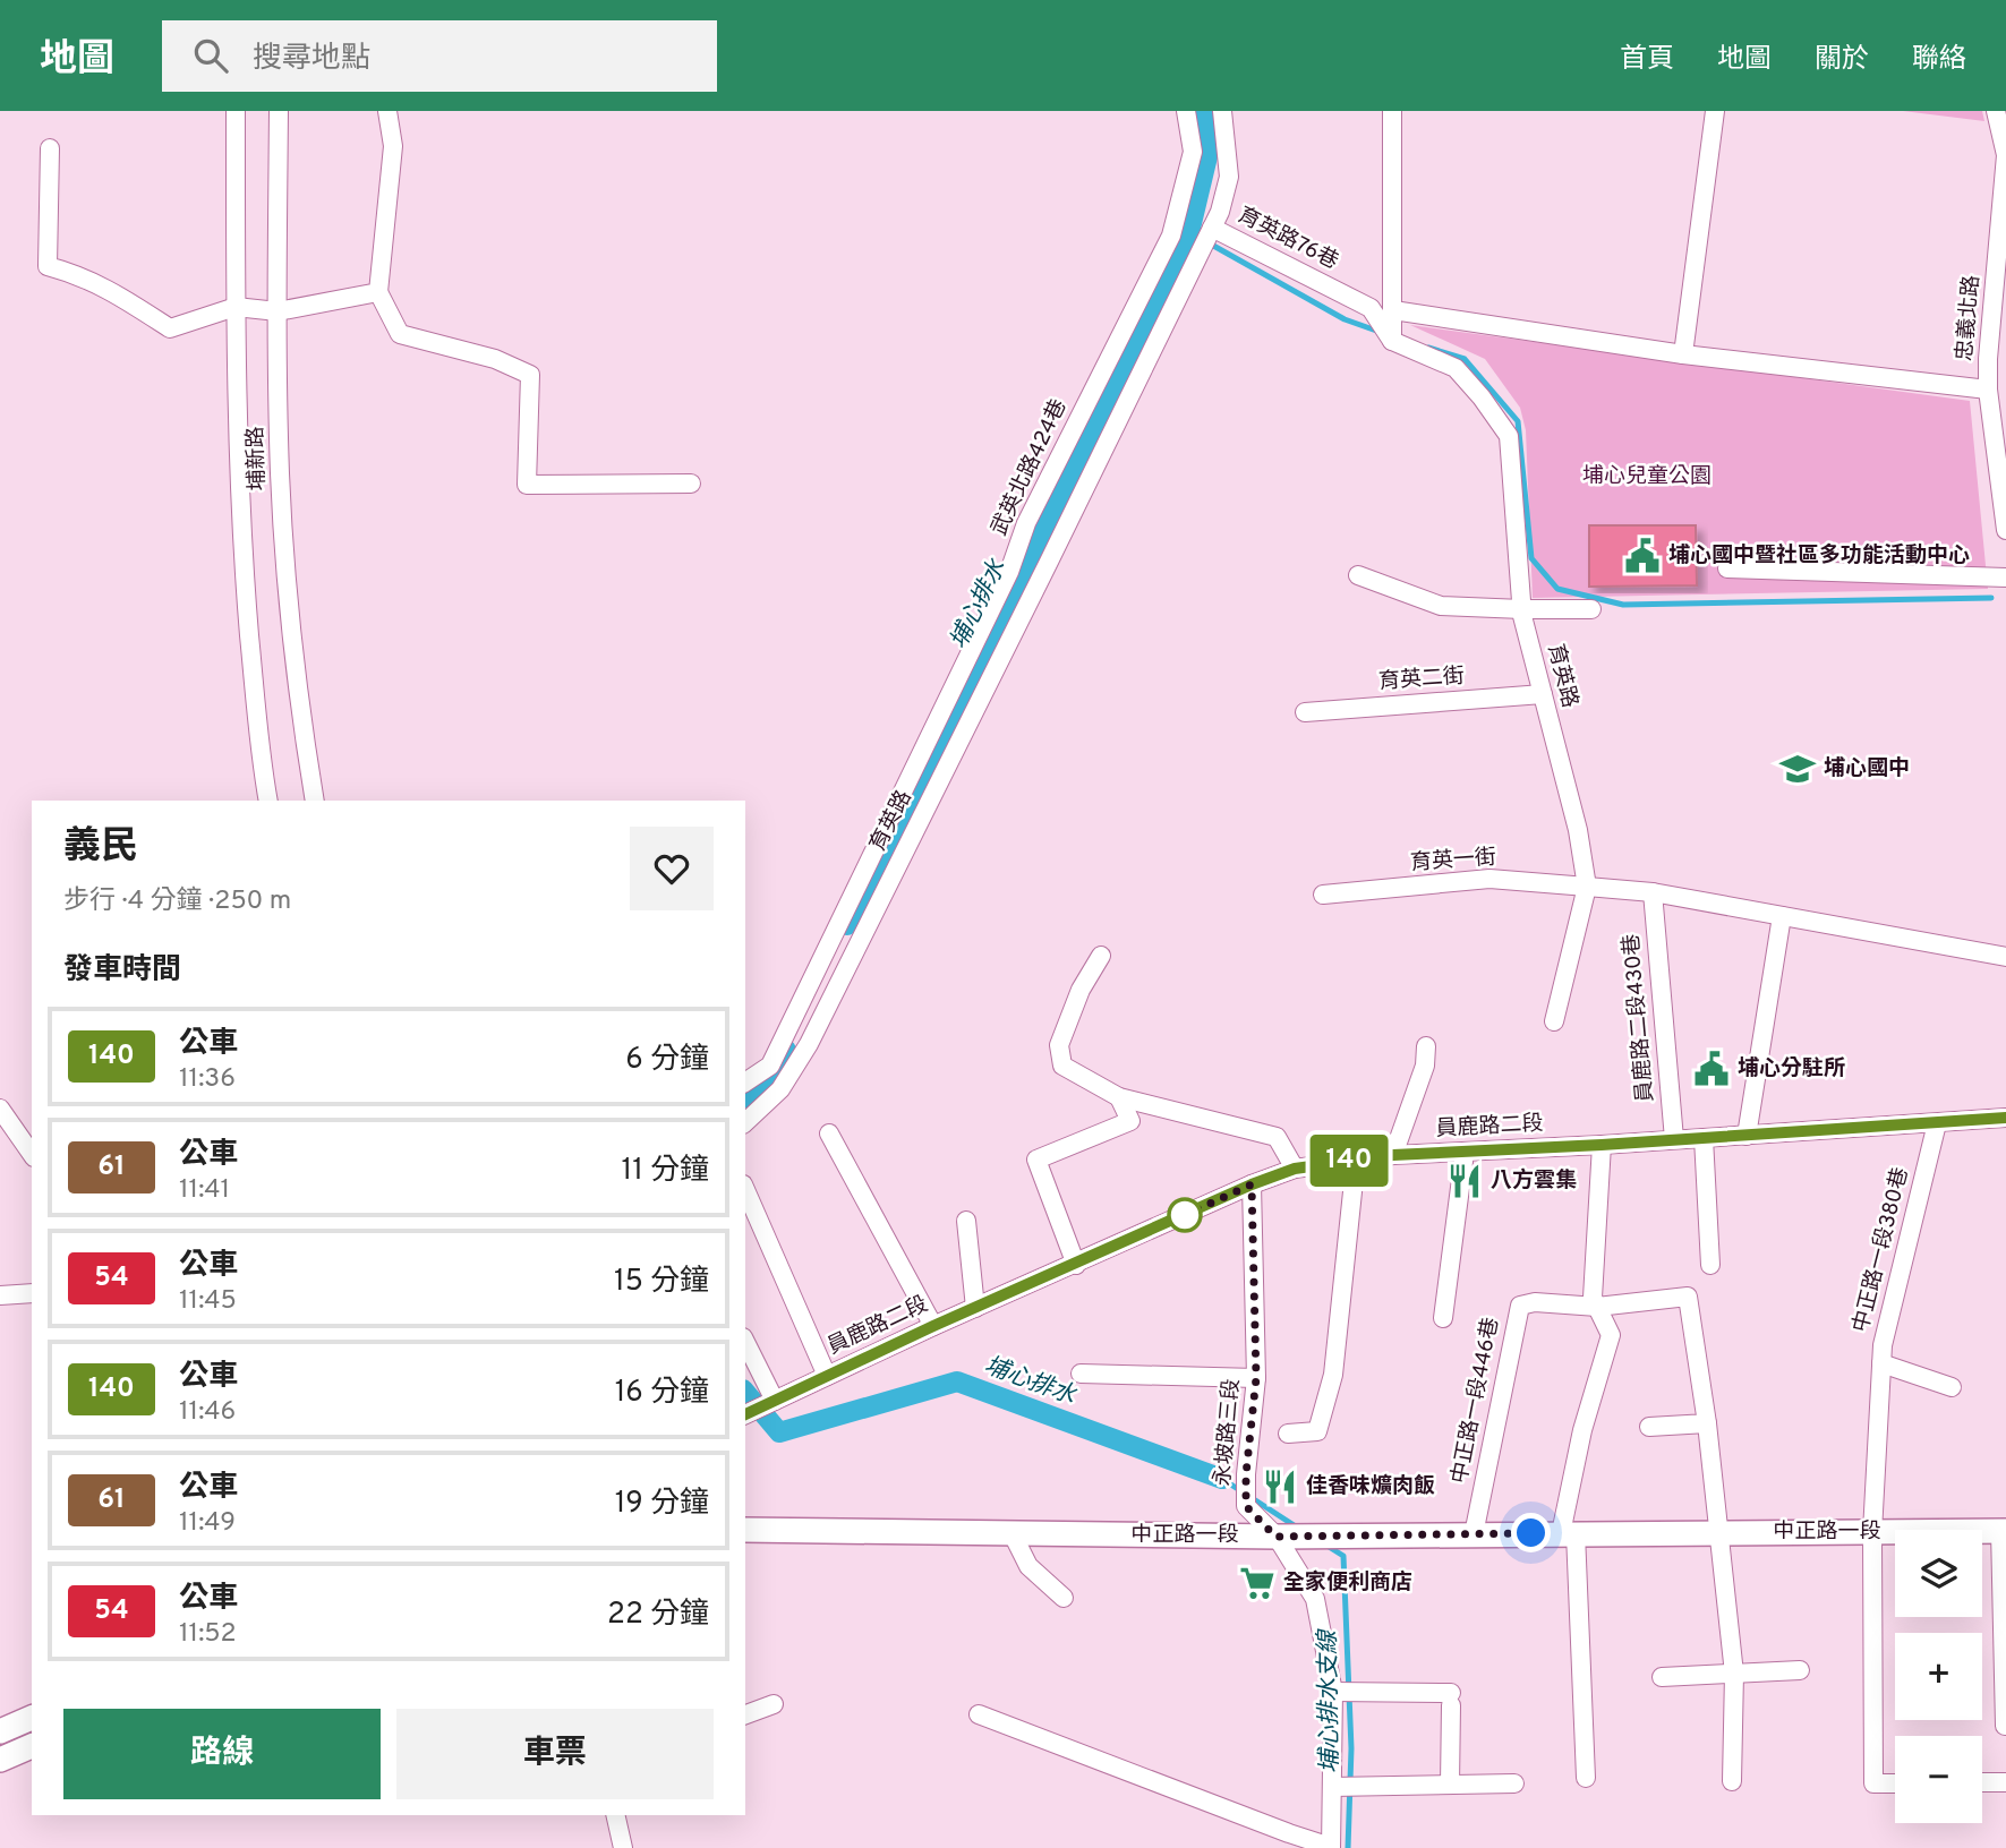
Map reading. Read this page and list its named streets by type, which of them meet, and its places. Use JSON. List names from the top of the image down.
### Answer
{
  "streets": {
    "main road": ["中正路一段"],
    "street": [
      "育英路76巷",
      "忠義北路",
      "埔新路",
      "武英北路424巷",
      "育英路",
      "育英二街",
      "育英一街",
      "員鹿路二段430巷",
      "員鹿路二段",
      "中正路一段380巷",
      "中正路一段446巷",
      "永坡路三段"
    ]
  },
  "crossings": [
    ["育英路76巷", "育英路"],
    ["育英路", "育英二街"],
    ["育英路", "育英一街"],
    ["員鹿路二段430巷", "員鹿路二段"],
    ["員鹿路二段", "中正路一段380巷"],
    ["員鹿路二段", "永坡路三段"],
    ["中正路一段380巷", "中正路一段"],
    ["中正路一段446巷", "中正路一段"],
    ["永坡路三段", "中正路一段"]
  ],
  "water": ["埔心排水", "埔心排水支線"],
  "parks": ["埔心兒童公園"],
  "places": {
    "public building": ["埔心國中暨社區多功能活動中心", "埔心分駐所"],
    "school or university": ["埔心國中"],
    "restaurant": ["八方雲集", "佳香味爌肉飯"],
    "supermarket": ["全家便利商店"]
  },
  "lines": ["bus line 140"],
  "page": {
    "header": "地圖",
    "search": "搜尋地點",
    "nav": [
      "首頁",
      "地圖",
      "關於",
      "聯絡"
    ],
    "on_map": "140",
    "heading": [
      ["義民", "步行 · 4 分鐘 · 250 m"],
      "發車時間"
    ],
    "list": [
      {
        "mark": "140",
        "name": "公車",
        "note": "11:36",
        "value": "6 分鐘"
      },
      {
        "mark": "61",
        "name": "公車",
        "note": "11:41",
        "value": "11 分鐘"
      },
      {
        "mark": "54",
        "name": "公車",
        "note": "11:45",
        "value": "15 分鐘"
      },
      {
        "mark": "140",
        "name": "公車",
        "note": "11:46",
        "value": "16 分鐘"
      },
      {
        "mark": "61",
        "name": "公車",
        "note": "11:49",
        "value": "19 分鐘"
      },
      {
        "mark": "54",
        "name": "公車",
        "note": "11:52",
        "value": "22 分鐘"
      }
    ],
    "map_buttons": ["+", "−"],
    "buttons": ["路線", "車票"]
  }
}
